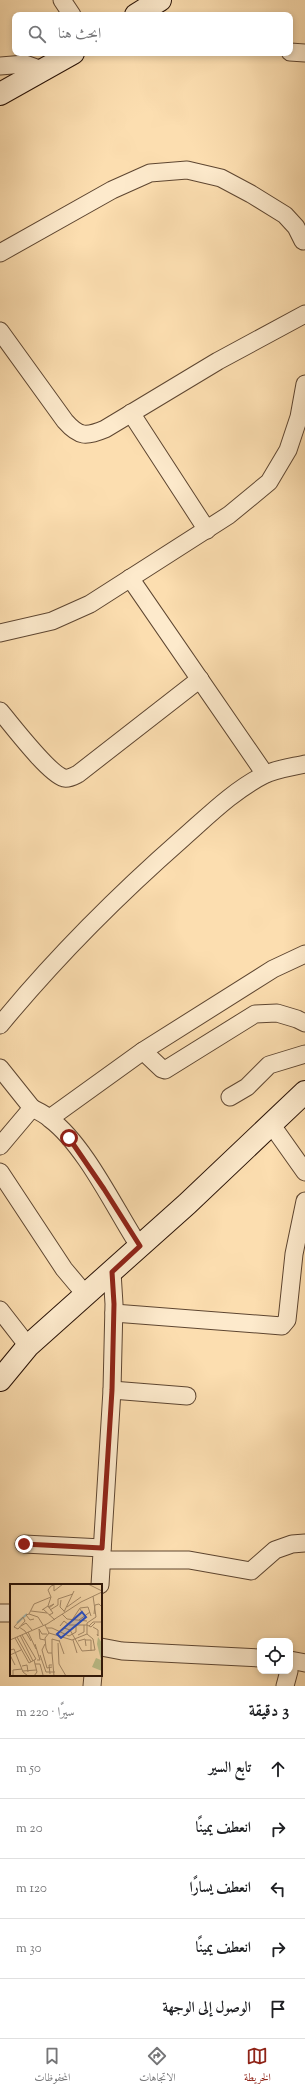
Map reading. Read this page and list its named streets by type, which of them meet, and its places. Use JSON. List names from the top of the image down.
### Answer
{
  "page": {
    "search": "ابحث هنا",
    "heading": ["3 دقيقة", "سيرًا · 220 m"],
    "list": [
      ["تابع السير", "50 m"],
      ["انعطف يمينًا", "20 m"],
      ["انعطف يسارًا", "120 m"],
      ["انعطف يمينًا", "30 m"],
      "الوصول إلى الوجهة"
    ],
    "nav": ["الخريطة", "الاتجاهات", "المحفوظات"]
  }
}
